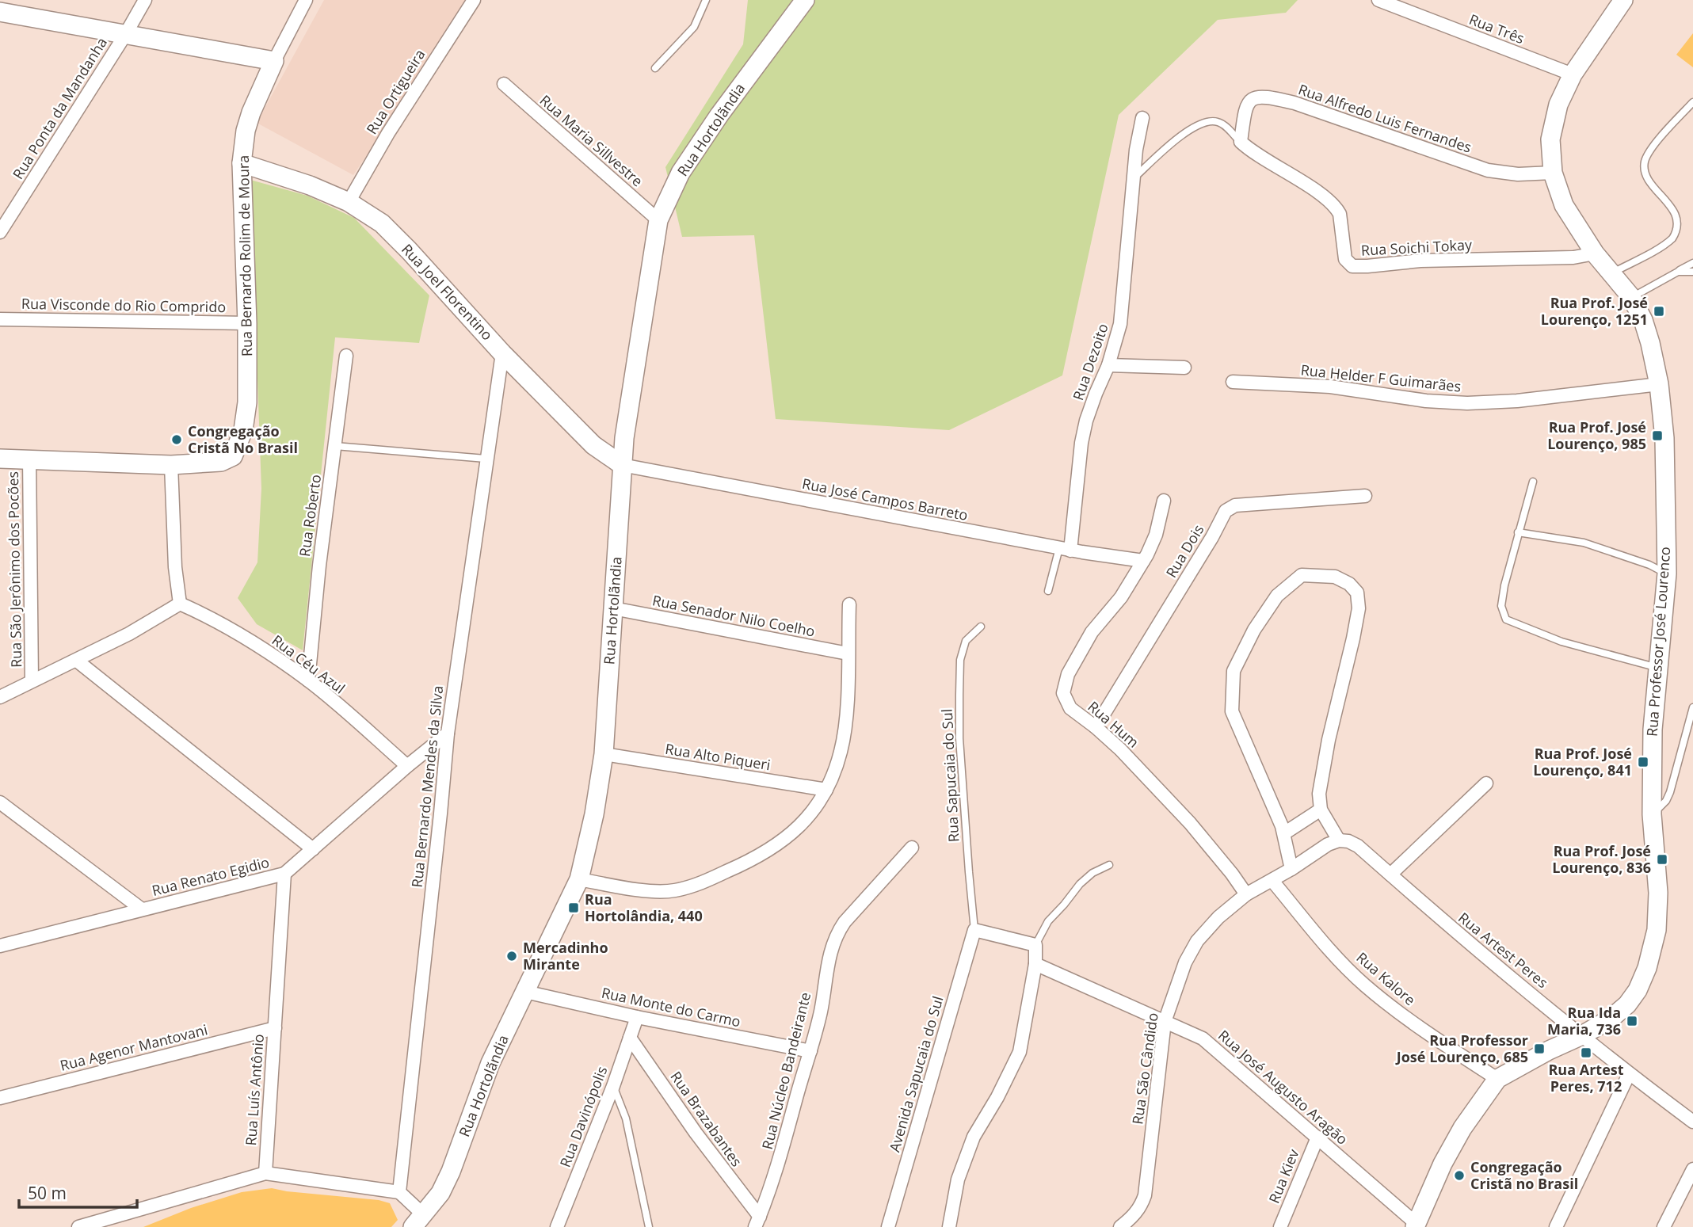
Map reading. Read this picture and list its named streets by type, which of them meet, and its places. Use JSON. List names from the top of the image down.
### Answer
{
  "streets": {
    "street": [
      "Rua Três",
      "Rua Ortigueira",
      "Rua Ponta da Mandanha",
      "Rua Alfredo Luis Fernandes",
      "Rua Hortolãndia",
      "Rua Maria Sillvestre",
      "Rua Soichi Tokay",
      "Rua Bernardo Rolim de Moura",
      "Rua Joel Florentino",
      "Rua Visconde do Rio Comprido",
      "Rua Dezoito",
      "Rua Helder F Guimarães",
      "Rua José Campos Barreto",
      "Rua Roberto",
      "Rua Dois",
      "Rua São Jerônimo dos Pocões",
      "Rua Senador Nilo Coelho",
      "Rua Professor José Lourenco",
      "Rua Céu Azul",
      "Rua Hum",
      "Rua Alto Piqueri",
      "Rua Bernardo Mendes da Silva",
      "Rua Renato Egidio",
      "Rua Artest Peres",
      "Rua Kalore",
      "Rua Monte do Carmo",
      "Rua Agenor Mantovani",
      "Rua São Cândido",
      "Rua Núcleo Bandeirante",
      "Avenida Sapucaia do Sul",
      "Rua José Augusto Aragão",
      "Rua Luís Antônio",
      "Rua Davinópolis",
      "Rua Brazabantes",
      "Rua Kiev"
    ],
    "lane": ["Rua Sapucaia do Sul"]
  },
  "crossings": [
    ["Rua Três", "Rua Professor José Lourenco"],
    ["Rua Ortigueira", "Rua Joel Florentino"],
    ["Rua Alfredo Luis Fernandes", "Rua Soichi Tokay"],
    ["Rua Alfredo Luis Fernandes", "Rua Professor José Lourenco"],
    ["Rua Hortolãndia", "Rua Maria Sillvestre"],
    ["Rua Hortolãndia", "Rua Joel Florentino"],
    ["Rua Hortolãndia", "Rua José Campos Barreto"],
    ["Rua Hortolãndia", "Rua Senador Nilo Coelho"],
    ["Rua Hortolãndia", "Rua Alto Piqueri"],
    ["Rua Hortolãndia", "Rua Monte do Carmo"],
    ["Rua Soichi Tokay", "Rua Professor José Lourenco"],
    ["Rua Bernardo Rolim de Moura", "Rua Joel Florentino"],
    ["Rua Bernardo Rolim de Moura", "Rua Visconde do Rio Comprido"],
    ["Rua Joel Florentino", "Rua José Campos Barreto"],
    ["Rua Joel Florentino", "Rua Bernardo Mendes da Silva"],
    ["Rua Dezoito", "Rua José Campos Barreto"],
    ["Rua Helder F Guimarães", "Rua Professor José Lourenco"],
    ["Rua José Campos Barreto", "Rua Hum"],
    ["Rua Roberto", "Rua Céu Azul"],
    ["Rua Dois", "Rua Hum"],
    ["Rua Professor José Lourenco", "Rua Artest Peres"],
    ["Rua Professor José Lourenco", "Rua Kalore"],
    ["Rua Professor José Lourenco", "Rua José Augusto Aragão"],
    ["Rua Céu Azul", "Rua Renato Egidio"],
    ["Rua Hum", "Rua São Cândido"],
    ["Rua Sapucaia do Sul", "Avenida Sapucaia do Sul"],
    ["Rua Bernardo Mendes da Silva", "Rua Renato Egidio"],
    ["Rua Renato Egidio", "Rua Luís Antônio"],
    ["Rua Kalore", "Rua São Cândido"],
    ["Rua Monte do Carmo", "Rua Núcleo Bandeirante"],
    ["Rua Monte do Carmo", "Rua Davinópolis"],
    ["Rua Agenor Mantovani", "Rua Luís Antônio"],
    ["Rua São Cândido", "Rua José Augusto Aragão"],
    ["Rua Núcleo Bandeirante", "Rua Brazabantes"],
    ["Rua José Augusto Aragão", "Rua Kiev"],
    ["Rua Davinópolis", "Rua Brazabantes"]
  ],
  "places": {
    "transit": [
      "Rua Prof. José Lourenço, 1251",
      "Rua Prof. José Lourenço, 985",
      "Rua Prof. José Lourenço, 841",
      "Rua Prof. José Lourenço, 836",
      "Rua Hortolândia, 440",
      "Rua Ida Maria, 736",
      "Rua Professor José Lourenço, 685",
      "Rua Artest Peres, 712"
    ],
    "other": ["Congregação Cristã No Brasil", "Mercadinho Mirante", "Congregação Cristã no Brasil"]
  },
  "scale_bar": "50 m"
}
